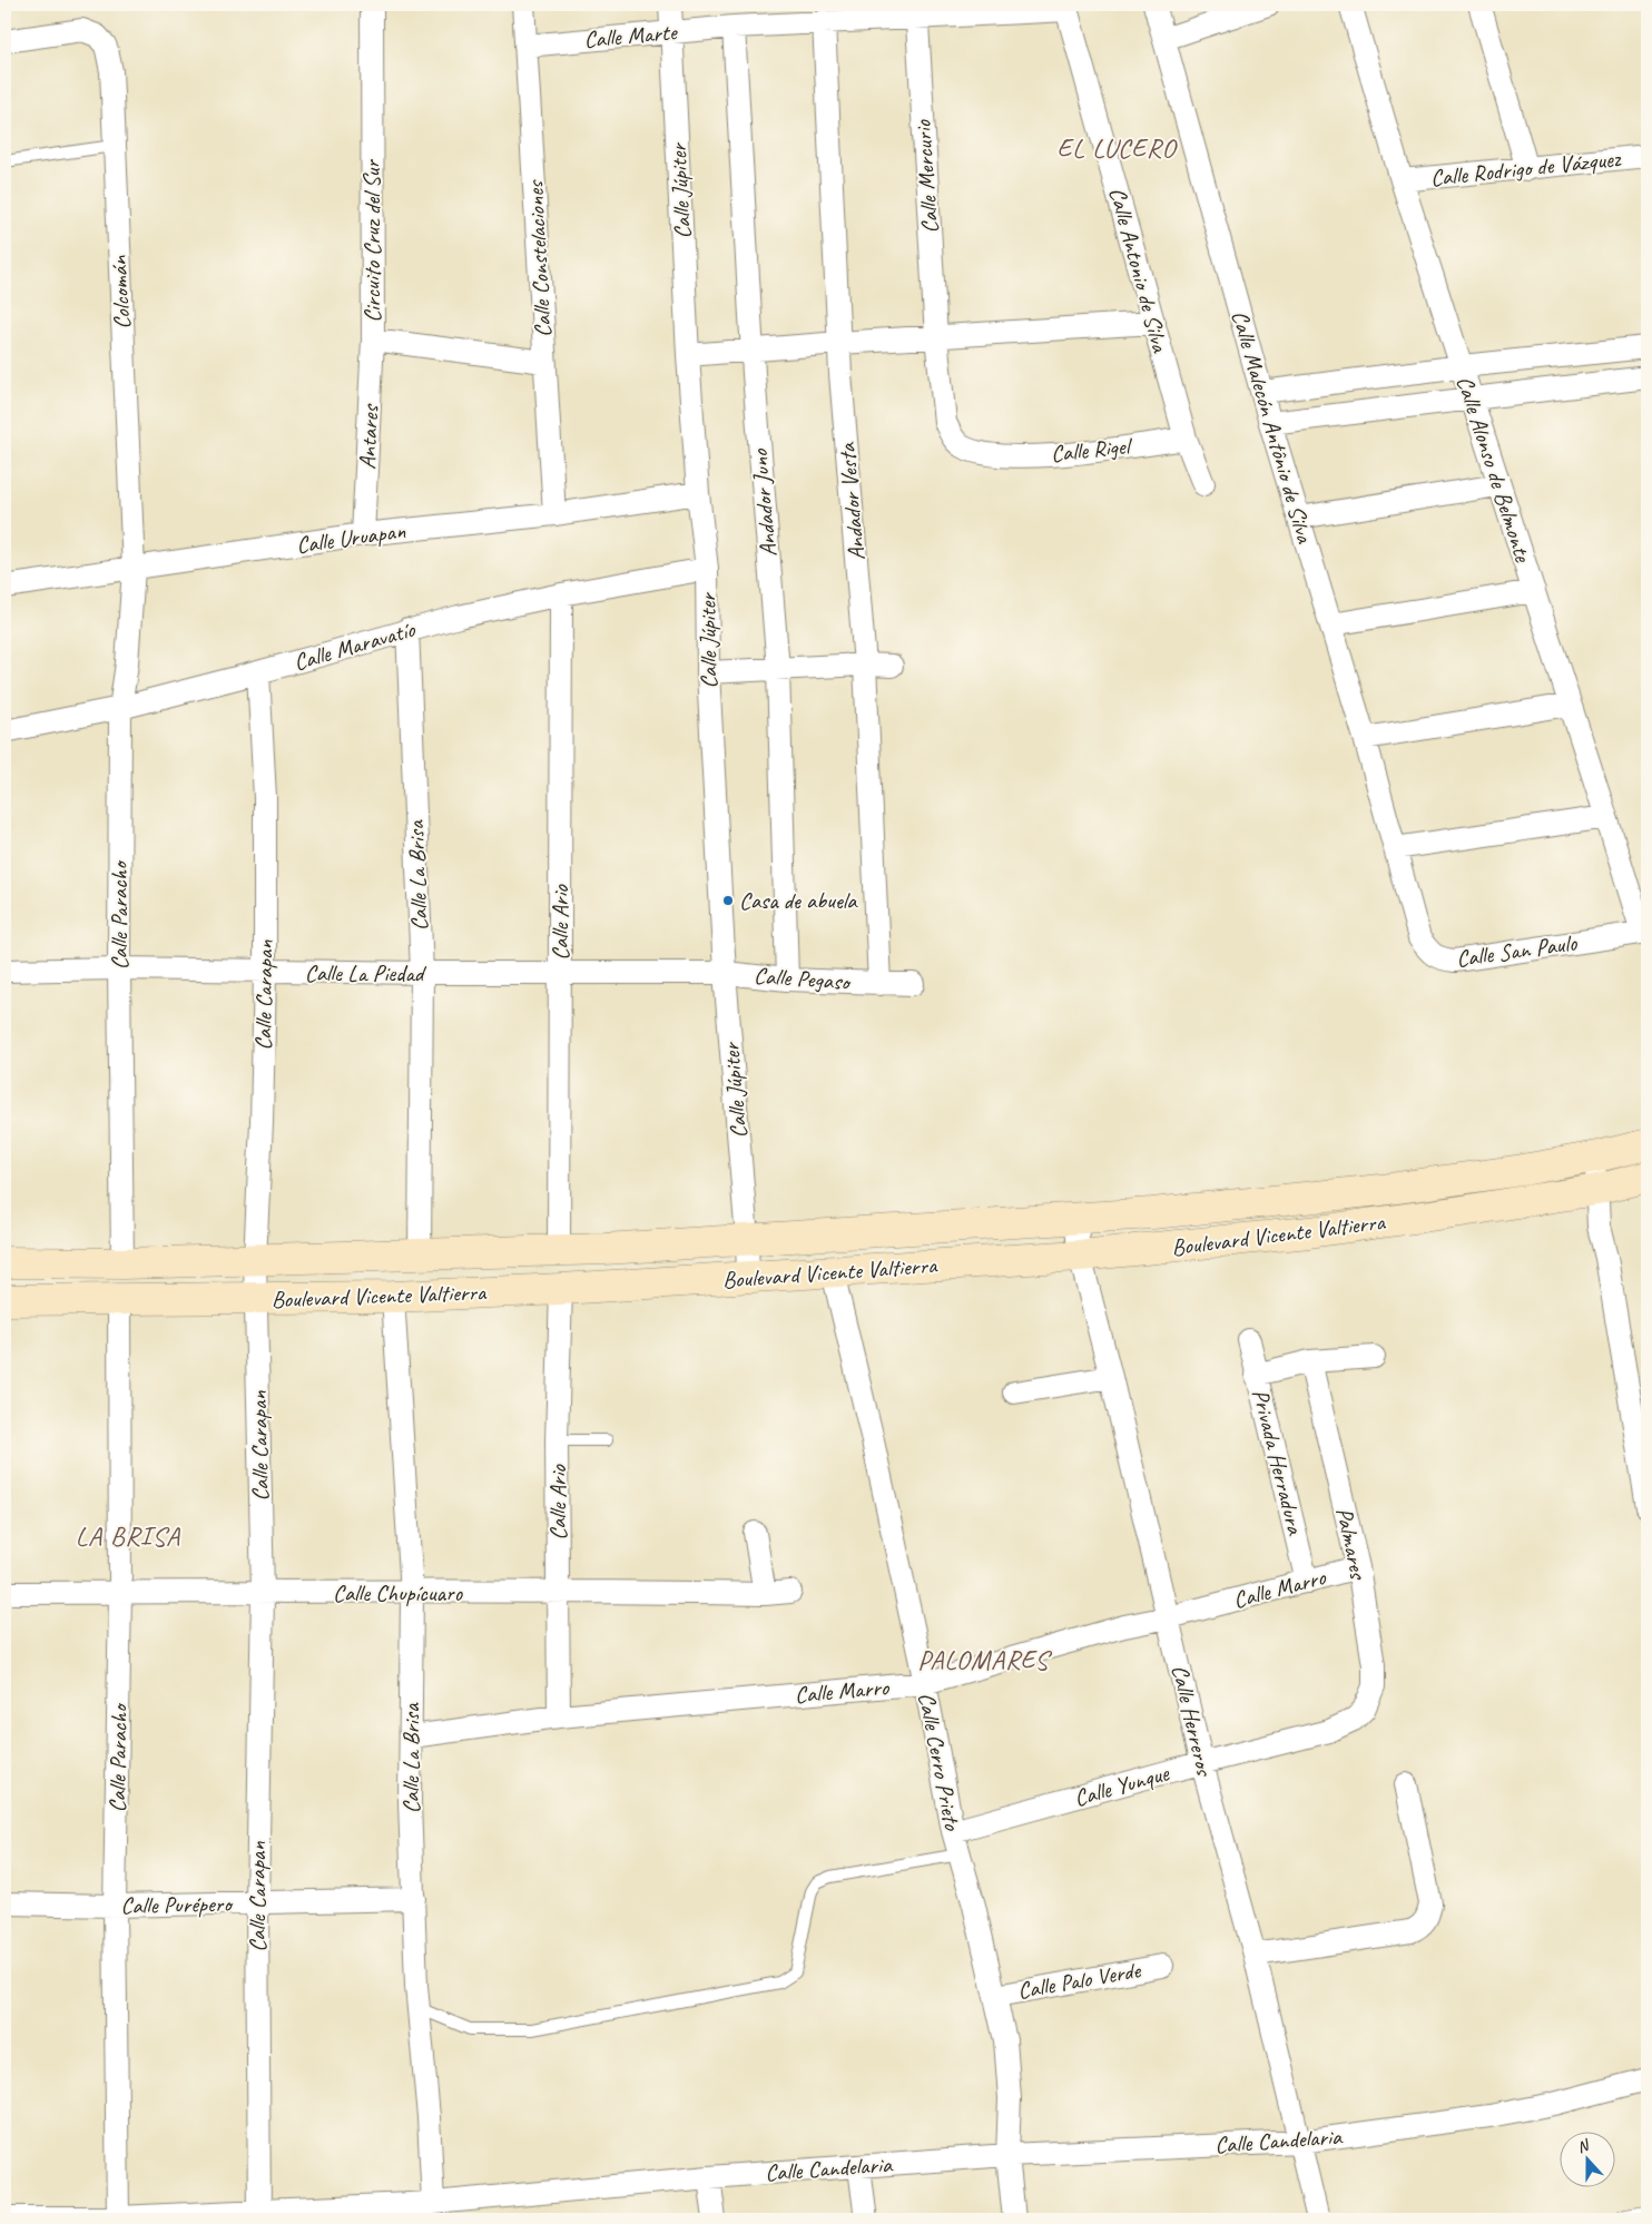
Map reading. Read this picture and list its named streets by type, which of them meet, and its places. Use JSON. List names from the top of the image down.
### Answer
{
  "streets": {
    "main road": ["Boulevard Vicente Valtierra"],
    "street": [
      "Calle Marte",
      "Calle Rodrigo de Vázquez",
      "Calle Mercurio",
      "Calle Júpiter",
      "Circuito Cruz del Sur",
      "Calle Constelaciones",
      "Calle Antonio de Silva",
      "Colcomán",
      "Calle Malecón Antônio de Silva",
      "Antares",
      "Calle Rigel",
      "Calle Alonso de Belmonte",
      "Andador Vesta",
      "Andador Juno",
      "Calle Uruapan",
      "Calle Maravatío",
      "Calle La Brisa",
      "Calle Paracho",
      "Calle Ario",
      "Calle San Paulo",
      "Calle La Piedad",
      "Calle Pegaso",
      "Calle Carapan",
      "Privada Herradura",
      "Palmares",
      "Calle Marro",
      "Calle Chupícuaro",
      "Calle Herreros",
      "Calle Cerro Prieto",
      "Calle Yunque",
      "Calle Purépero",
      "Calle Palo Verde",
      "Calle Candelaria"
    ]
  },
  "crossings": [
    ["Calle Marte", "Calle Mercurio"],
    ["Calle Marte", "Calle Júpiter"],
    ["Calle Marte", "Calle Constelaciones"],
    ["Calle Marte", "Calle Antonio de Silva"],
    ["Calle Marte", "Andador Vesta"],
    ["Calle Marte", "Andador Juno"],
    ["Calle Rodrigo de Vázquez", "Calle Alonso de Belmonte"],
    ["Calle Mercurio", "Calle Rigel"],
    ["Calle Júpiter", "Calle Uruapan"],
    ["Calle Júpiter", "Calle Maravatío"],
    ["Calle Júpiter", "Calle La Piedad"],
    ["Calle Júpiter", "Calle Pegaso"],
    ["Calle Júpiter", "Boulevard Vicente Valtierra"],
    ["Circuito Cruz del Sur", "Calle Constelaciones"],
    ["Circuito Cruz del Sur", "Antares"],
    ["Calle Constelaciones", "Calle Uruapan"],
    ["Calle Antonio de Silva", "Calle Rigel"],
    ["Colcomán", "Calle Uruapan"],
    ["Colcomán", "Calle Paracho"],
    ["Calle Malecón Antônio de Silva", "Calle San Paulo"],
    ["Antares", "Calle Uruapan"],
    ["Calle Alonso de Belmonte", "Calle San Paulo"],
    ["Andador Vesta", "Calle Pegaso"],
    ["Andador Juno", "Calle Pegaso"],
    ["Calle Uruapan", "Calle Paracho"],
    ["Calle Maravatío", "Calle La Brisa"],
    ["Calle Maravatío", "Calle Paracho"],
    ["Calle Maravatío", "Calle Ario"],
    ["Calle Maravatío", "Calle Carapan"],
    ["Calle La Brisa", "Calle La Piedad"],
    ["Calle La Brisa", "Boulevard Vicente Valtierra"],
    ["Calle La Brisa", "Calle Marro"],
    ["Calle La Brisa", "Calle Chupícuaro"],
    ["Calle La Brisa", "Calle Purépero"],
    ["Calle La Brisa", "Calle Candelaria"],
    ["Calle Paracho", "Calle La Piedad"],
    ["Calle Paracho", "Boulevard Vicente Valtierra"],
    ["Calle Paracho", "Calle Chupícuaro"],
    ["Calle Paracho", "Calle Purépero"],
    ["Calle Paracho", "Calle Candelaria"],
    ["Calle Ario", "Calle La Piedad"],
    ["Calle Ario", "Boulevard Vicente Valtierra"],
    ["Calle Ario", "Calle Marro"],
    ["Calle Ario", "Calle Chupícuaro"],
    ["Calle La Piedad", "Calle Pegaso"],
    ["Calle La Piedad", "Calle Carapan"],
    ["Calle Carapan", "Boulevard Vicente Valtierra"],
    ["Calle Carapan", "Calle Chupícuaro"],
    ["Calle Carapan", "Calle Purépero"],
    ["Calle Carapan", "Calle Candelaria"],
    ["Boulevard Vicente Valtierra", "Calle Herreros"],
    ["Boulevard Vicente Valtierra", "Calle Cerro Prieto"],
    ["Privada Herradura", "Calle Marro"],
    ["Palmares", "Calle Marro"],
    ["Palmares", "Calle Yunque"],
    ["Calle Marro", "Calle Herreros"],
    ["Calle Marro", "Calle Cerro Prieto"],
    ["Calle Herreros", "Calle Yunque"],
    ["Calle Herreros", "Calle Candelaria"],
    ["Calle Cerro Prieto", "Calle Yunque"],
    ["Calle Cerro Prieto", "Calle Palo Verde"],
    ["Calle Cerro Prieto", "Calle Candelaria"]
  ],
  "districts": ["EL LUCERO", "LA BRISA", "PALOMARES"],
  "places": ["Casa de abuela"],
  "north": "top"
}
